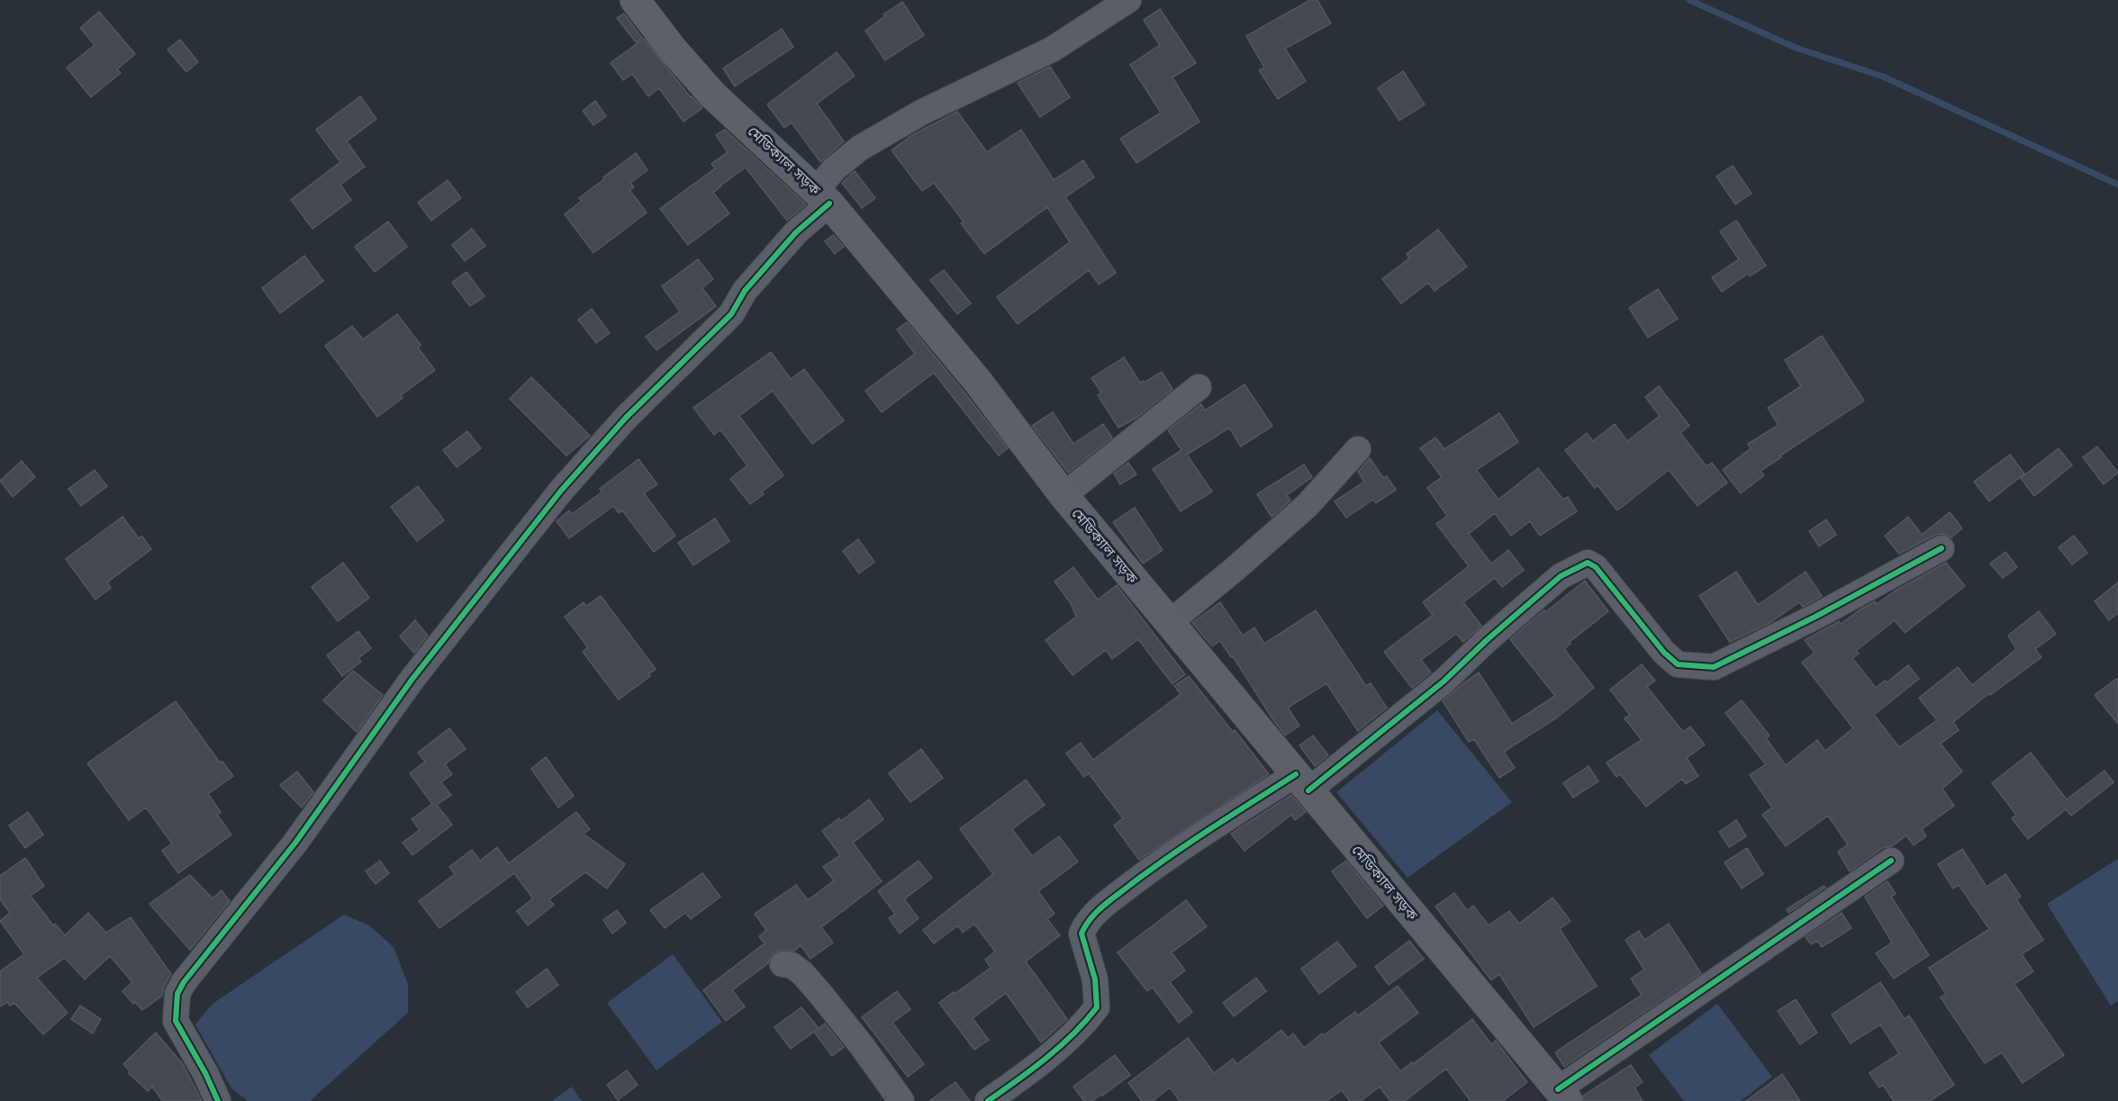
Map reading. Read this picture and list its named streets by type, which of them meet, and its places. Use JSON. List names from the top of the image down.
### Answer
{
  "streets": {
    "main road": ["মেডিক্যাল সড়ক"]
  }
}
